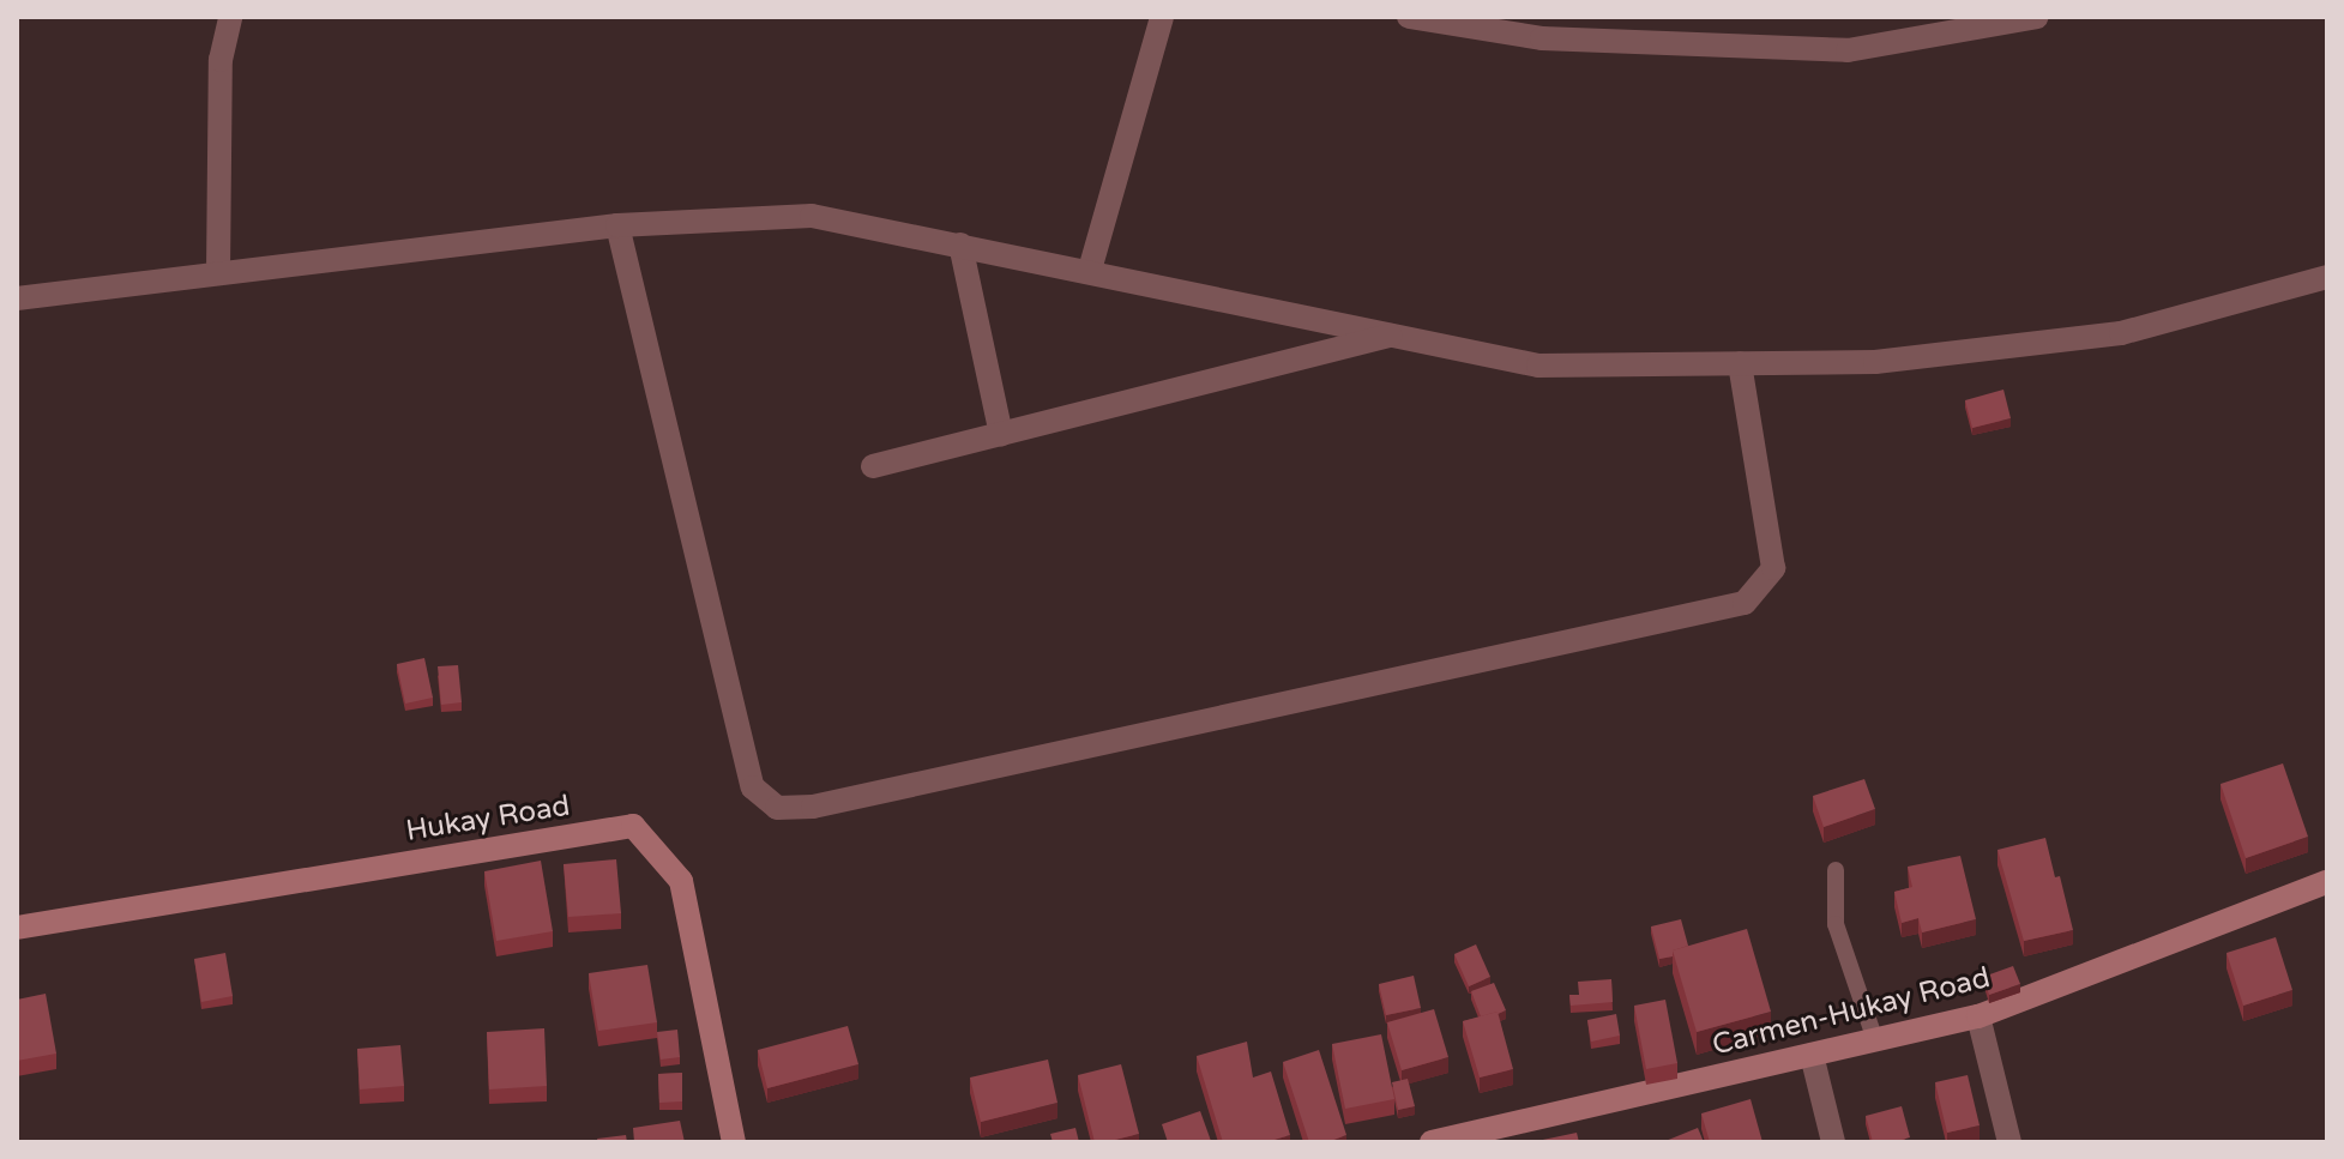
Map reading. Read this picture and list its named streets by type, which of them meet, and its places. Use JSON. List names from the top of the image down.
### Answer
{
  "streets": {
    "street": ["Hukay Road", "Carmen-Hukay Road"]
  }
}
